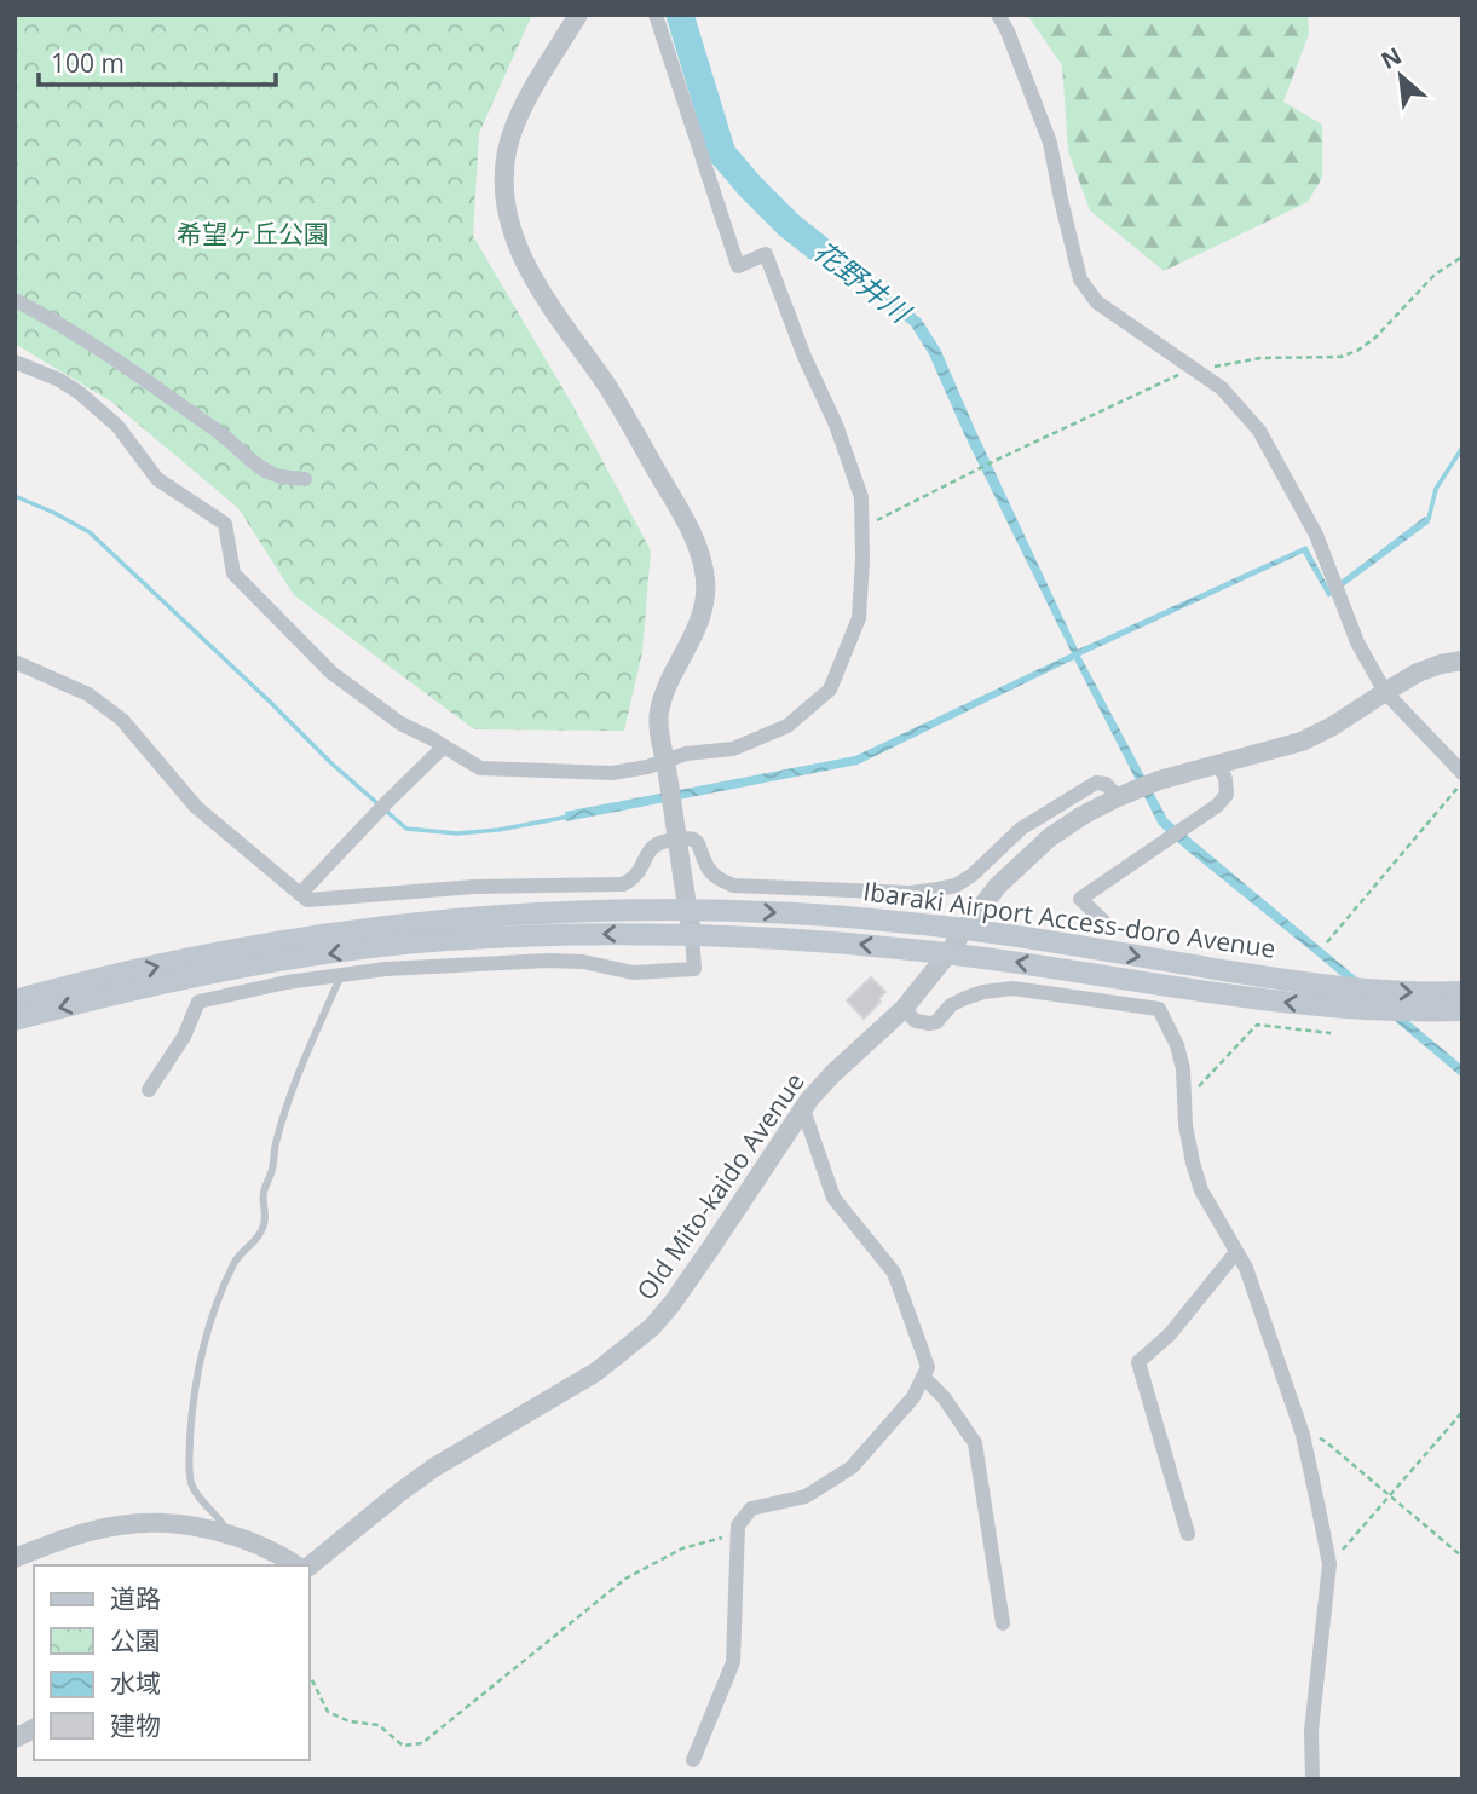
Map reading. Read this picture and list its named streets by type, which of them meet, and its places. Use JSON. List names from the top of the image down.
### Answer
{
  "streets": {
    "main road": ["Ibaraki Airport Access-doro Avenue"],
    "street": ["Old Mito-kaido Avenue"]
  },
  "crossings": [
    ["Ibaraki Airport Access-doro Avenue", "Old Mito-kaido Avenue"]
  ],
  "water": ["花野井川"],
  "parks": ["希望ヶ丘公園"],
  "legend": [
    "道路",
    "公園",
    "水域",
    "建物"
  ],
  "scale_bar": "100 m",
  "north": "top left"
}
